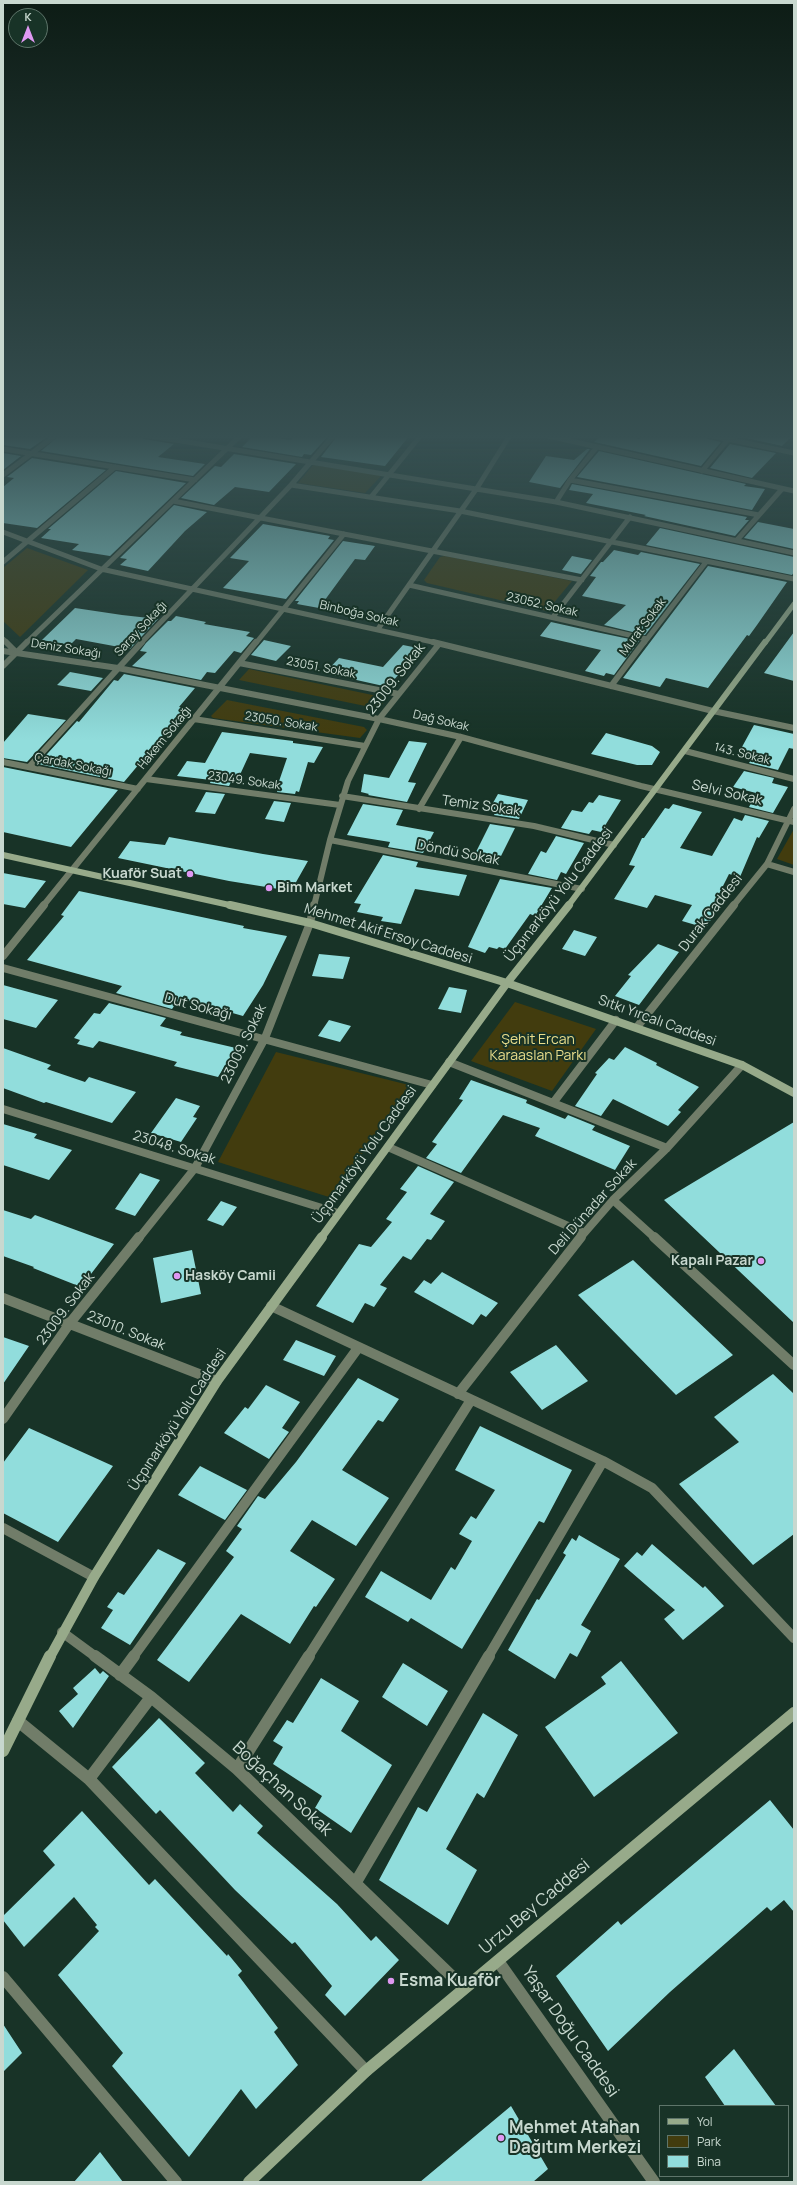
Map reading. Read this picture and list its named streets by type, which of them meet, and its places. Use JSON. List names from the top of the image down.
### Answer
{
  "streets": {
    "main road": [
      "Üçpınarköyü Yolu Caddesi",
      "Mehmet Akif Ersoy Caddesi",
      "Sıtkı Yırcalı Caddesi",
      "Urzu Bey Caddesi"
    ],
    "street": [
      "23052. Sokak",
      "Binboğa Sokak",
      "Murat Sokak",
      "Saray Sokağı",
      "Deniz Sokağı",
      "23051. Sokak",
      "23009. Sokak",
      "Dağ Sokak",
      "23050. Sokak",
      "Hakem Sokağı",
      "143. Sokak",
      "Çardak Sokağı",
      "23049. Sokak",
      "Selvi Sokak",
      "Temiz Sokak",
      "Döndü Sokak",
      "Durak Caddesi",
      "Dut Sokağı",
      "23048. Sokak",
      "Deli Dünadar Sokak",
      "23010. Sokak",
      "Boğaçhan Sokak",
      "Yaşar Doğu Caddesi"
    ]
  },
  "crossings": [
    ["23052. Sokak", "Murat Sokak"],
    ["Binboğa Sokak", "Murat Sokak"],
    ["Binboğa Sokak", "Saray Sokağı"],
    ["Binboğa Sokak", "23009. Sokak"],
    ["Binboğa Sokak", "Hakem Sokağı"],
    ["Binboğa Sokak", "Üçpınarköyü Yolu Caddesi"],
    ["Saray Sokağı", "Deniz Sokağı"],
    ["Saray Sokağı", "Çardak Sokağı"],
    ["Deniz Sokağı", "Dağ Sokak"],
    ["Deniz Sokağı", "Hakem Sokağı"],
    ["23051. Sokak", "23009. Sokak"],
    ["23051. Sokak", "Hakem Sokağı"],
    ["23009. Sokak", "Dağ Sokak"],
    ["23009. Sokak", "23050. Sokak"],
    ["23009. Sokak", "23049. Sokak"],
    ["23009. Sokak", "Temiz Sokak"],
    ["23009. Sokak", "Döndü Sokak"],
    ["23009. Sokak", "Mehmet Akif Ersoy Caddesi"],
    ["23009. Sokak", "Dut Sokağı"],
    ["23009. Sokak", "23048. Sokak"],
    ["23009. Sokak", "23010. Sokak"],
    ["Dağ Sokak", "Hakem Sokağı"],
    ["Dağ Sokak", "Selvi Sokak"],
    ["Dağ Sokak", "Üçpınarköyü Yolu Caddesi"],
    ["23050. Sokak", "Hakem Sokağı"],
    ["Hakem Sokağı", "Çardak Sokağı"],
    ["Hakem Sokağı", "23049. Sokak"],
    ["Hakem Sokağı", "Mehmet Akif Ersoy Caddesi"],
    ["143. Sokak", "Üçpınarköyü Yolu Caddesi"],
    ["Selvi Sokak", "Üçpınarköyü Yolu Caddesi"],
    ["Selvi Sokak", "Durak Caddesi"],
    ["Temiz Sokak", "Üçpınarköyü Yolu Caddesi"],
    ["Döndü Sokak", "Üçpınarköyü Yolu Caddesi"],
    ["Üçpınarköyü Yolu Caddesi", "Mehmet Akif Ersoy Caddesi"],
    ["Üçpınarköyü Yolu Caddesi", "Dut Sokağı"],
    ["Üçpınarköyü Yolu Caddesi", "Sıtkı Yırcalı Caddesi"],
    ["Üçpınarköyü Yolu Caddesi", "23048. Sokak"],
    ["Üçpınarköyü Yolu Caddesi", "23010. Sokak"],
    ["Üçpınarköyü Yolu Caddesi", "Boğaçhan Sokak"],
    ["Durak Caddesi", "Sıtkı Yırcalı Caddesi"],
    ["Mehmet Akif Ersoy Caddesi", "Sıtkı Yırcalı Caddesi"],
    ["Sıtkı Yırcalı Caddesi", "Deli Dünadar Sokak"],
    ["Boğaçhan Sokak", "Urzu Bey Caddesi"],
    ["Urzu Bey Caddesi", "Yaşar Doğu Caddesi"]
  ],
  "parks": ["Şehit Ercan Karaaslan Parkı"],
  "places": [
    "Kuaför Suat",
    "Bim Market",
    "Kapalı Pazar",
    "Hasköy Camii",
    "Esma Kuaför",
    "Mehmet Atahan Dağıtım Merkezi"
  ],
  "legend": ["Yol", "Park", "Bina"],
  "north": "top"
}
